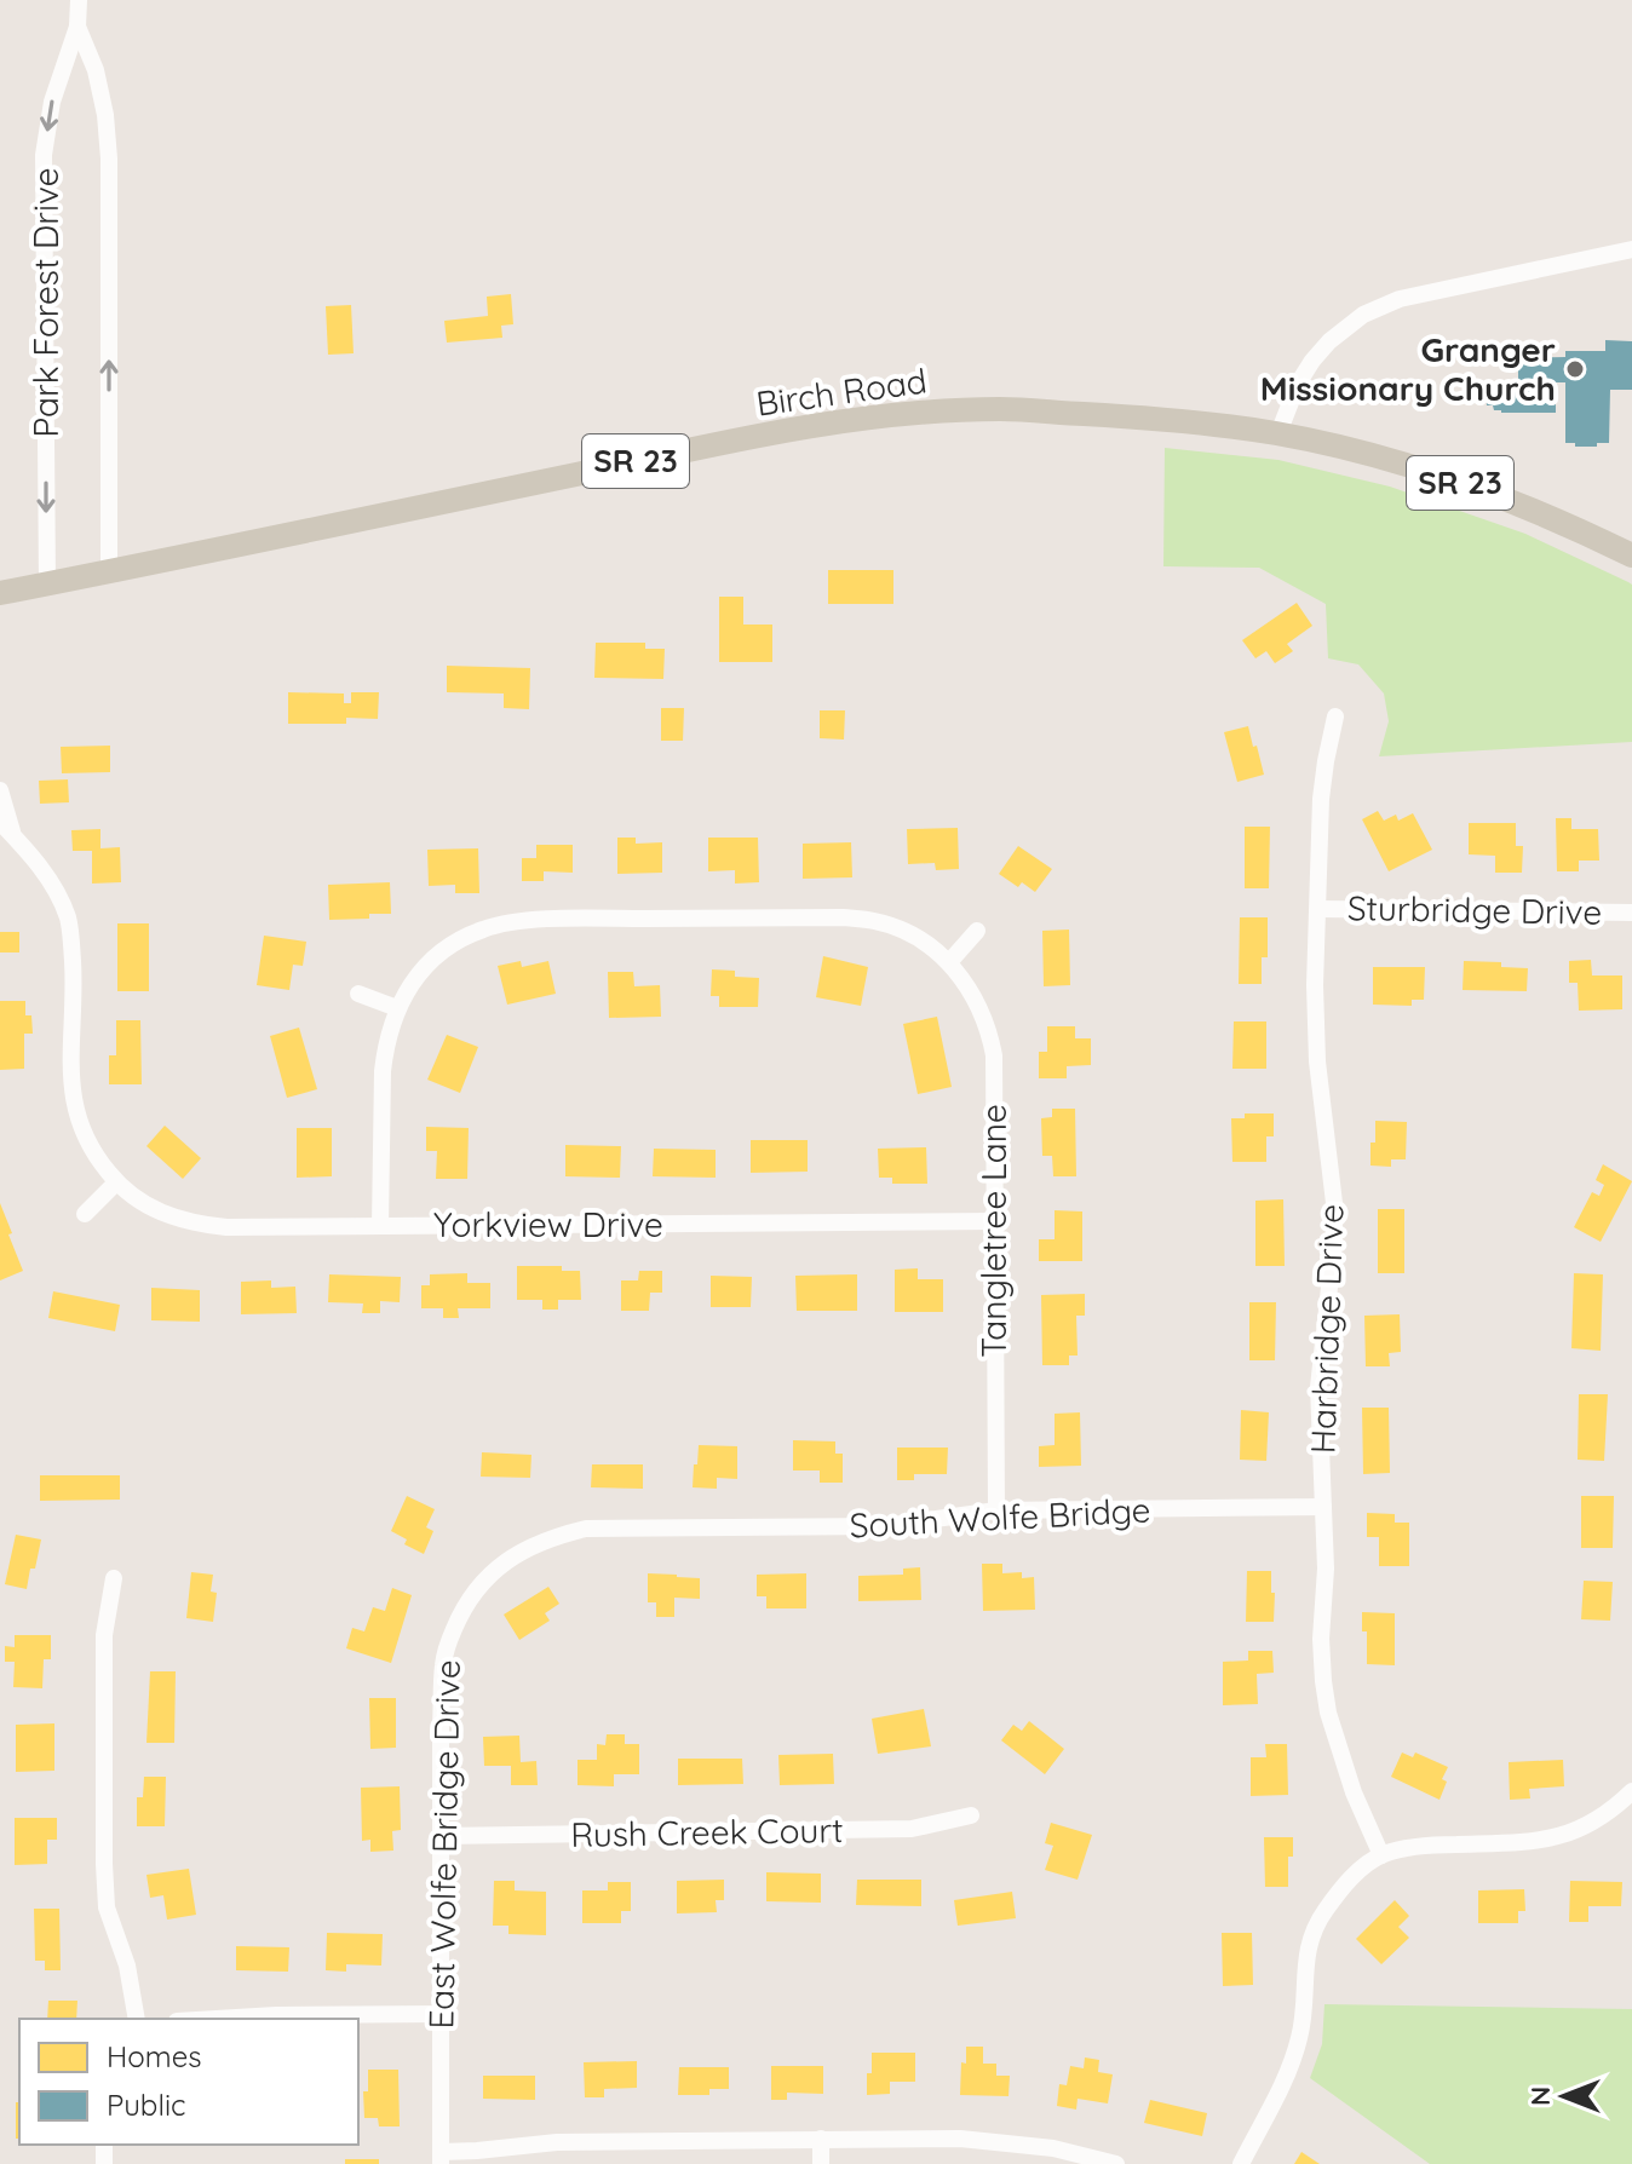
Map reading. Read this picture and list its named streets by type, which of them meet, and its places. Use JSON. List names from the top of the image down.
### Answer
{
  "streets": {
    "main road": ["Birch Road", "SR 23"],
    "street": [
      "Park Forest Drive",
      "Sturbridge Drive",
      "Yorkview Drive",
      "Tangletree Lane",
      "Harbridge Drive",
      "South Wolfe Bridge",
      "Rush Creek Court",
      "East Wolfe Bridge Drive"
    ]
  },
  "crossings": [
    ["Park Forest Drive", "Birch Road"],
    ["Birch Road", "SR 23"],
    ["Sturbridge Drive", "Harbridge Drive"],
    ["Yorkview Drive", "Tangletree Lane"],
    ["Tangletree Lane", "South Wolfe Bridge"],
    ["Harbridge Drive", "South Wolfe Bridge"],
    ["South Wolfe Bridge", "East Wolfe Bridge Drive"],
    ["Rush Creek Court", "East Wolfe Bridge Drive"]
  ],
  "places": ["Granger Missionary Church"],
  "legend": ["Homes", "Public"],
  "north": "left"
}
